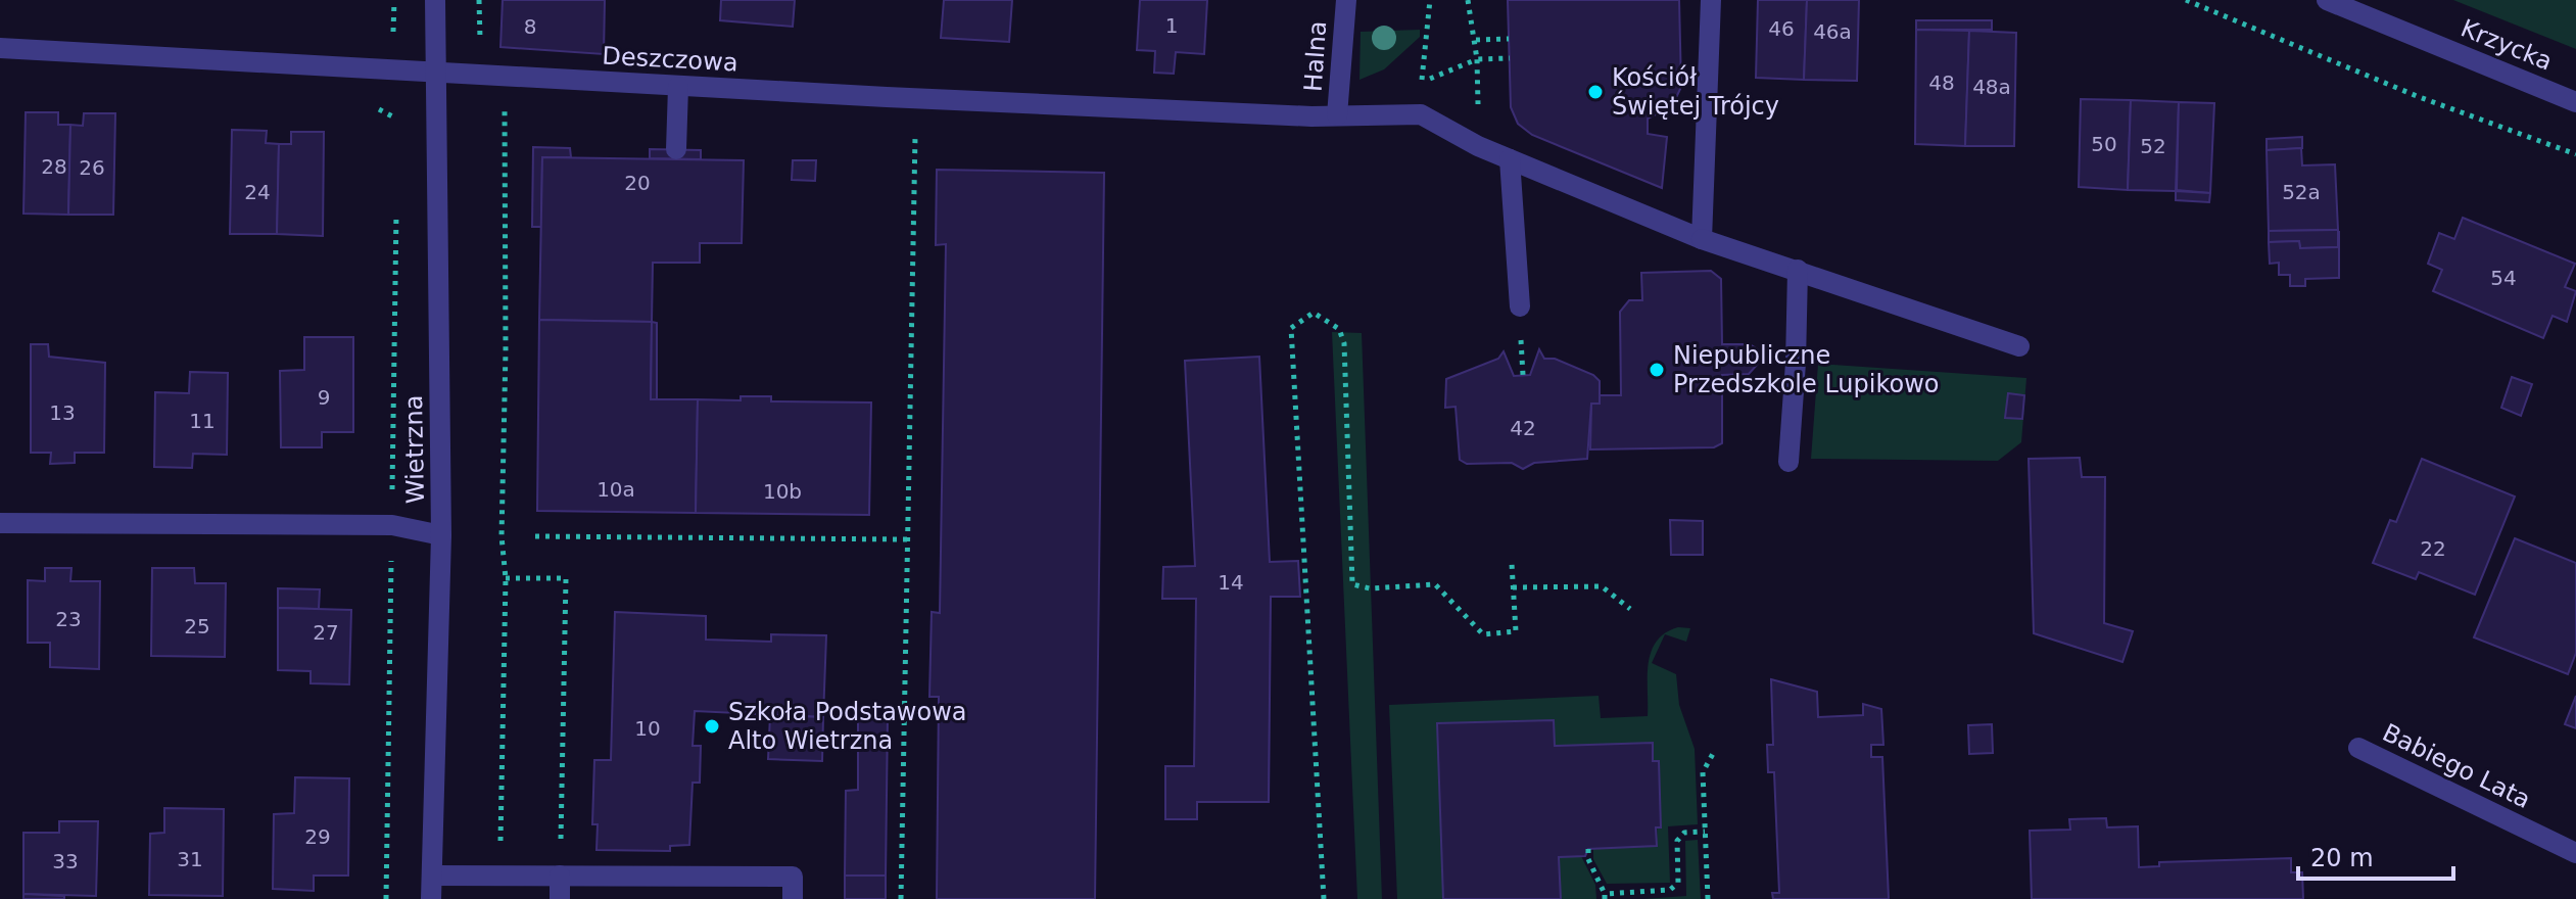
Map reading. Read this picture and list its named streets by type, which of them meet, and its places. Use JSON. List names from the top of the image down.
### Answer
{
  "streets": {
    "street": [
      "Krzycka",
      "Halna",
      "Deszczowa",
      "Wietrzna",
      "Babiego Lata"
    ]
  },
  "crossings": [
    ["Halna", "Deszczowa"],
    ["Deszczowa", "Wietrzna"]
  ],
  "places": ["Kościół Świętej Trójcy", "Niepubliczne Przedszkole Lupikowo", "Szkoła Podstawowa Alto Wietrzna"],
  "house_numbers": [
    "1",
    "8",
    "46",
    "46a",
    "48",
    "48a",
    "50",
    "52",
    "28",
    "26",
    "20",
    "24",
    "52a",
    "54",
    "9",
    "13",
    "11",
    "42",
    "10a",
    "10b",
    "22",
    "14",
    "23",
    "25",
    "27",
    "10",
    "29",
    "31",
    "33"
  ],
  "scale_bar": "20 m"
}
